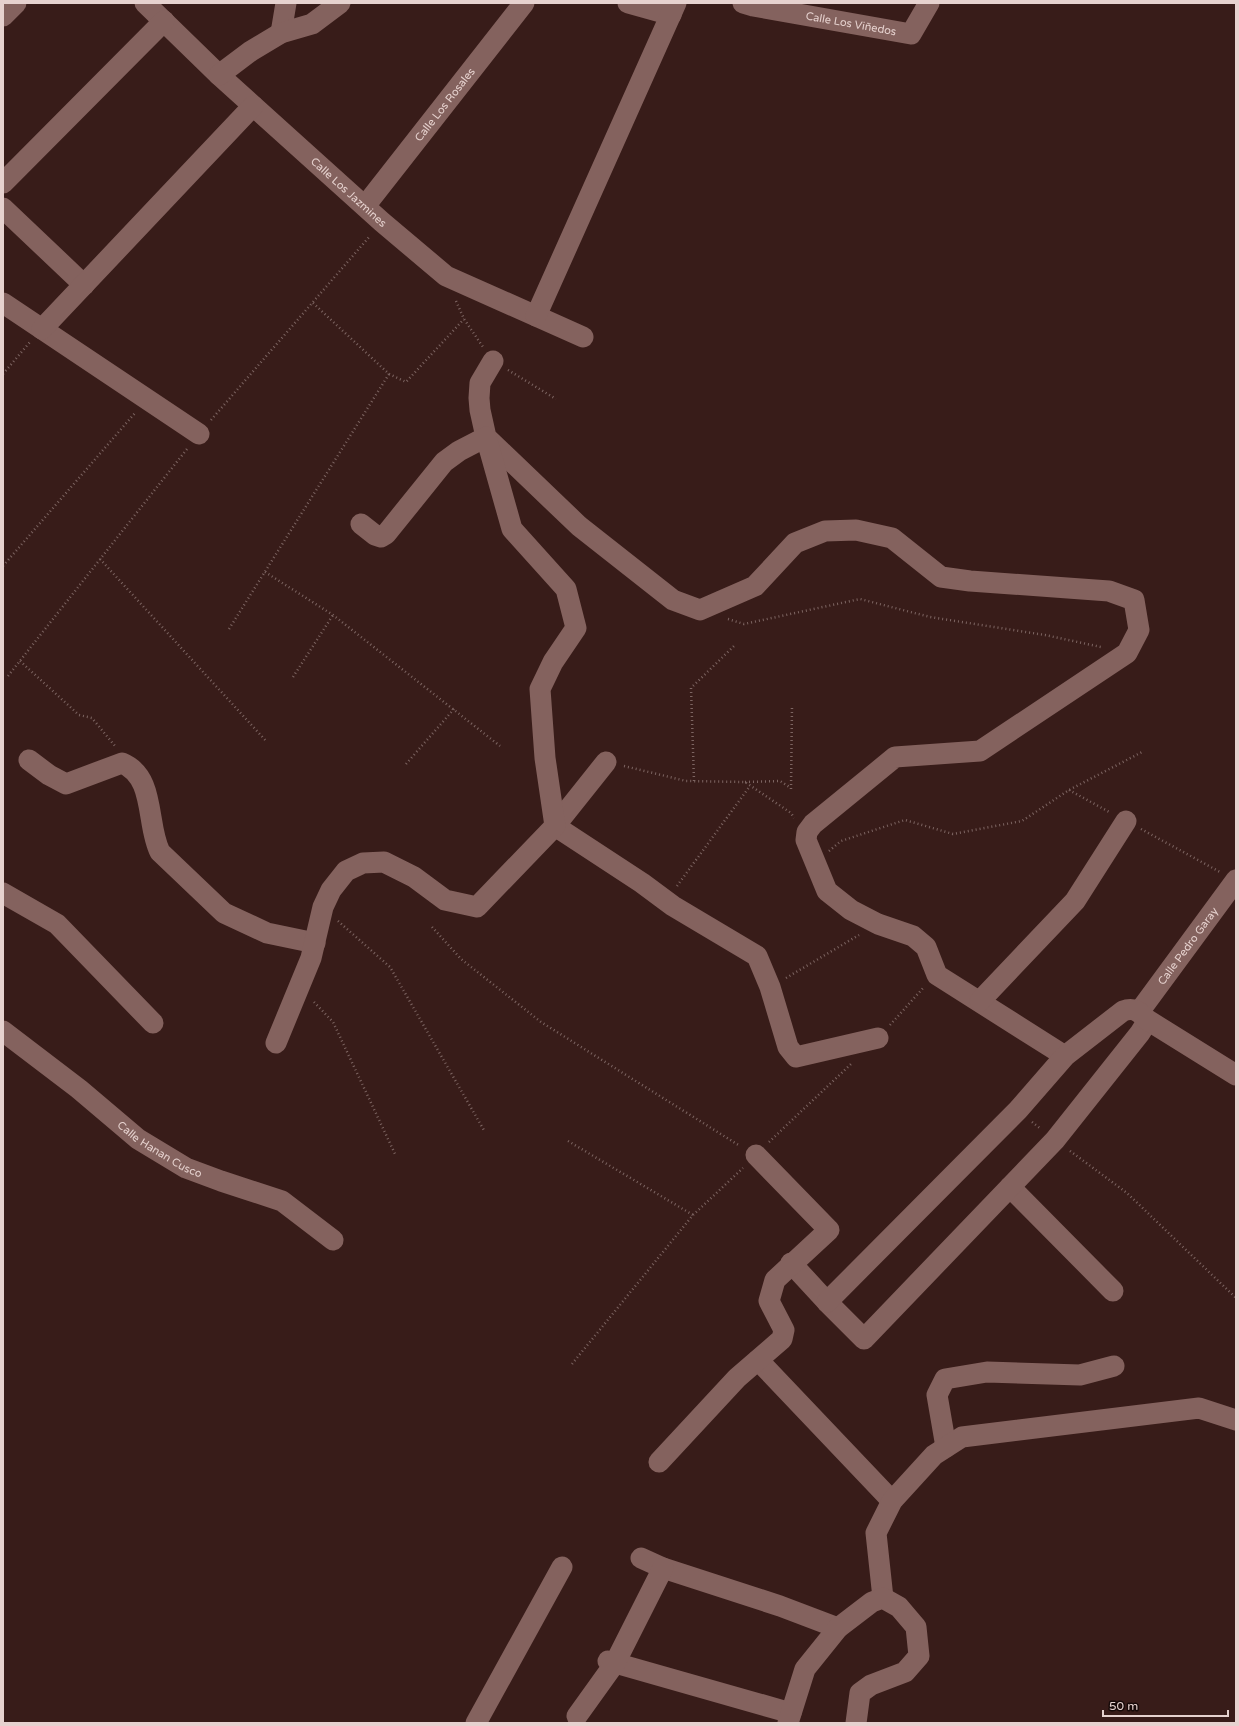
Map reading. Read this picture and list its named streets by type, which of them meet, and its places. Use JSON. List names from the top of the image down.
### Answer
{
  "streets": {
    "street": [
      "Calle Los Viñedos",
      "Calle Los Rosales",
      "Calle Los Jazmines",
      "Calle Pedro Garay",
      "Calle Hanan Cusco"
    ]
  },
  "crossings": [
    ["Calle Los Rosales", "Calle Los Jazmines"]
  ],
  "scale_bar": "50 m"
}
